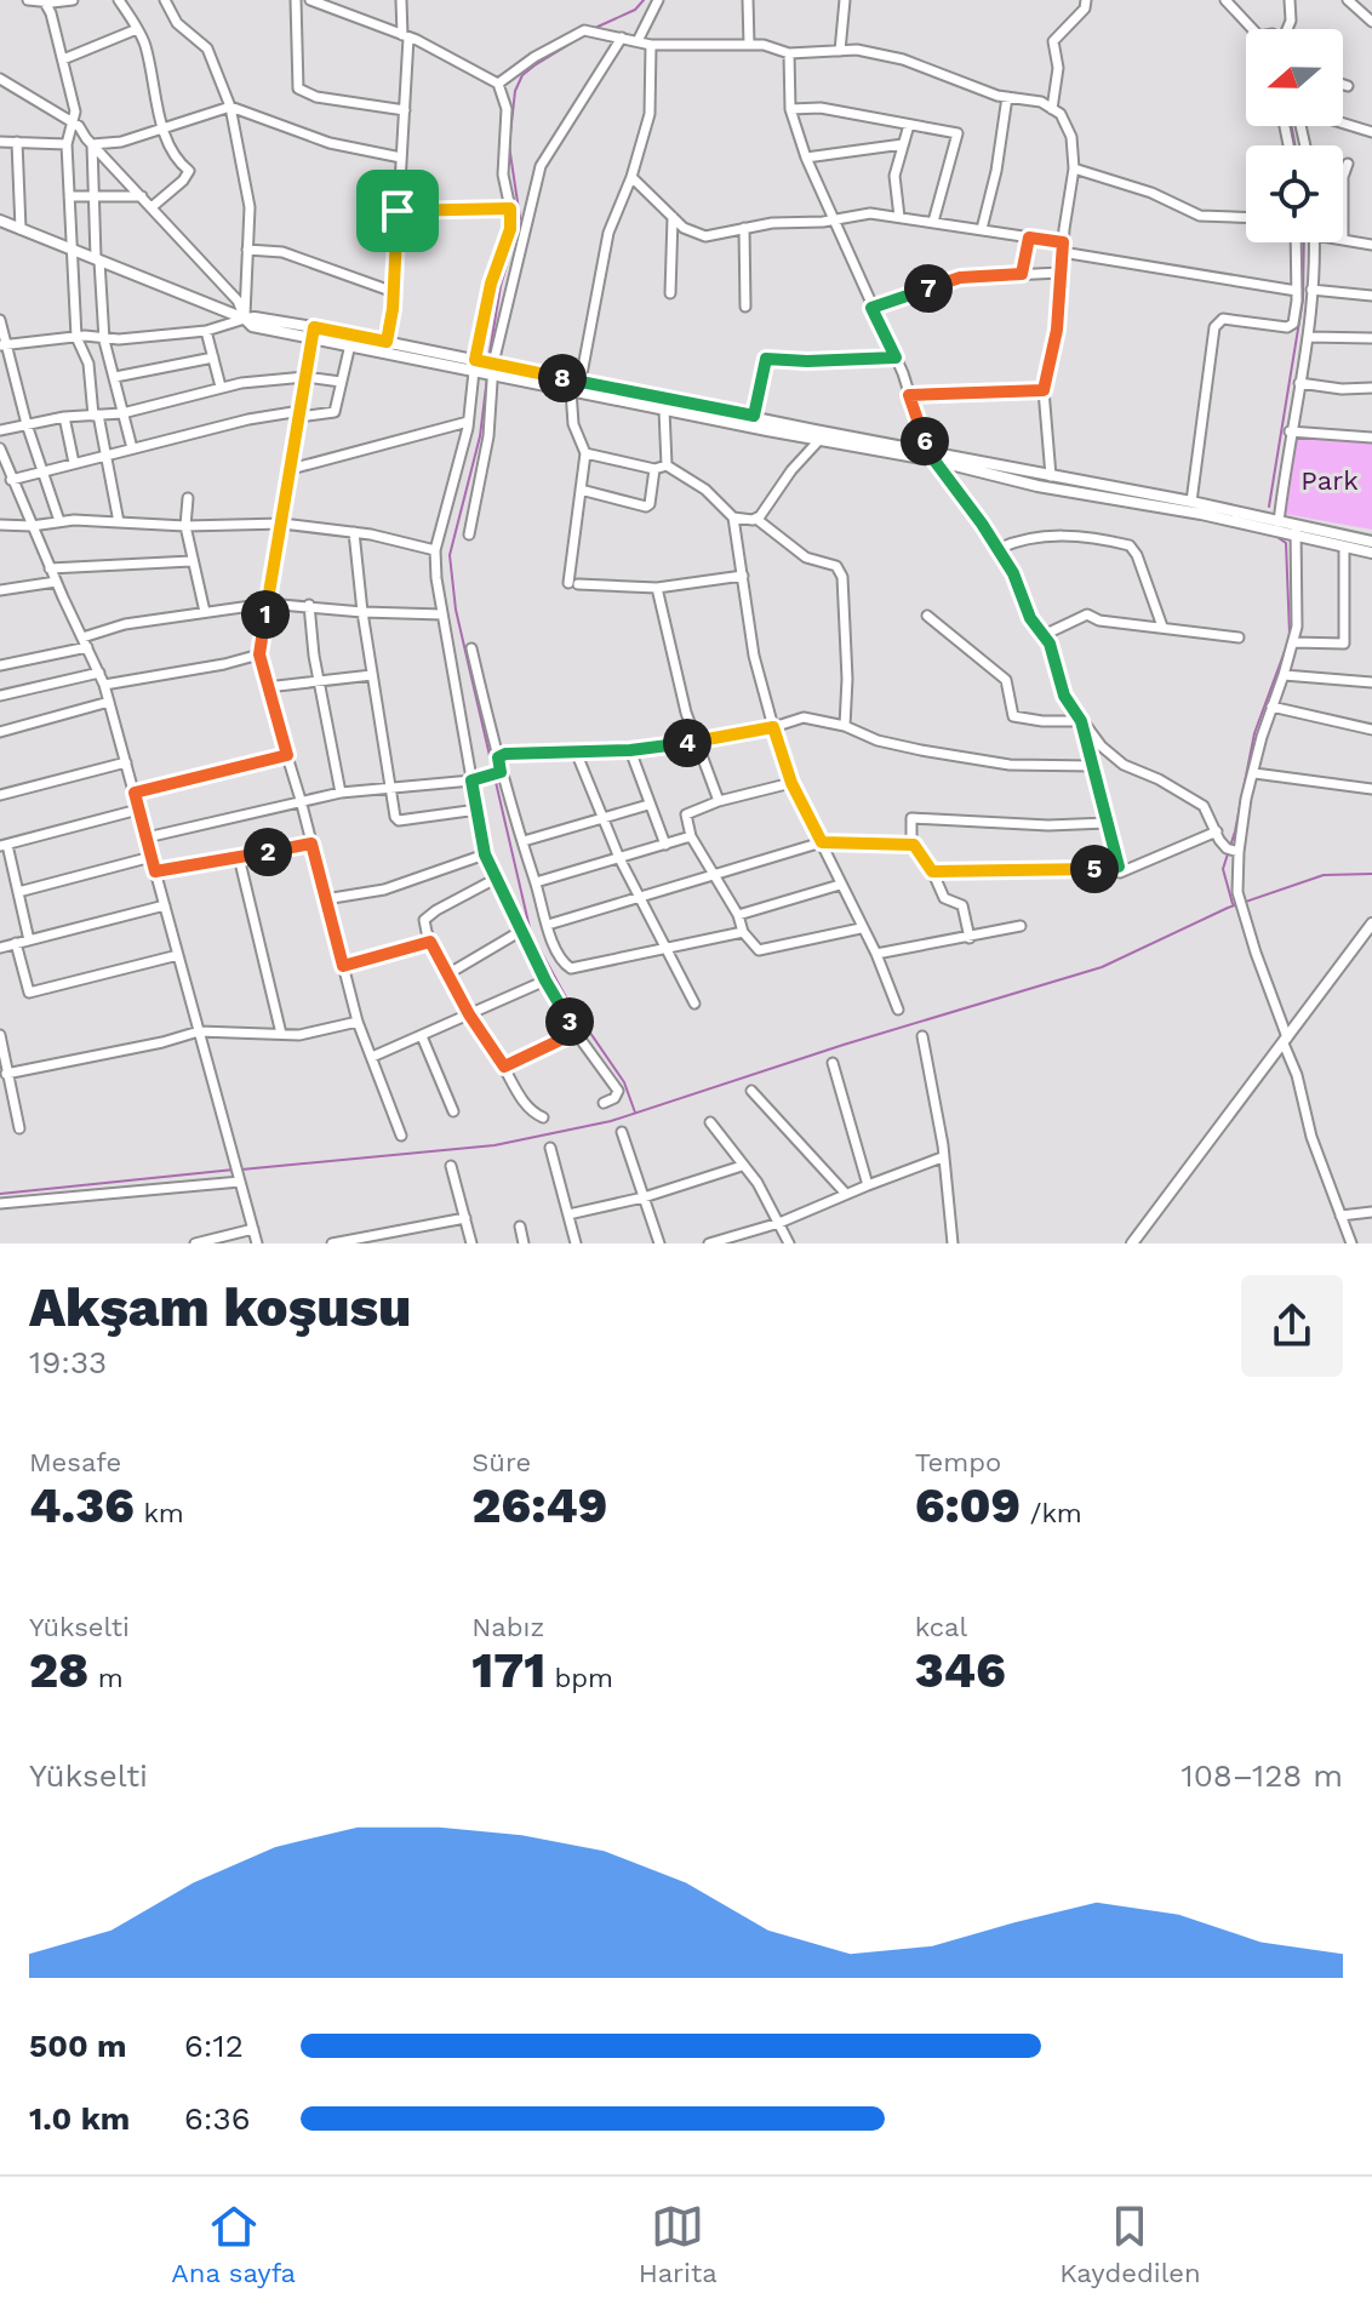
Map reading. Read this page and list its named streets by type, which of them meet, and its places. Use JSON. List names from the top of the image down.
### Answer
{
  "parks": ["Park"],
  "north": "left",
  "page": {
    "pins": [
      "7",
      "8",
      "6",
      "1",
      "4",
      "2",
      "5",
      "3"
    ],
    "heading": ["Akşam koşusu", "19:33"],
    "stats": [
      ["Mesafe", "4.36 km"],
      ["Süre", "26:49"],
      ["Tempo", "6:09 /km"],
      ["Yükselti", "28 m"],
      ["Nabız", "171 bpm"],
      ["kcal", "346"]
    ],
    "chart": ["Yükselti", "108–128 m"],
    "list": [
      {
        "name": "500 m",
        "note": "6:12"
      },
      {
        "name": "1.0 km",
        "note": "6:36"
      }
    ],
    "tabs": ["Ana sayfa", "Harita", "Kaydedilen"]
  }
}
